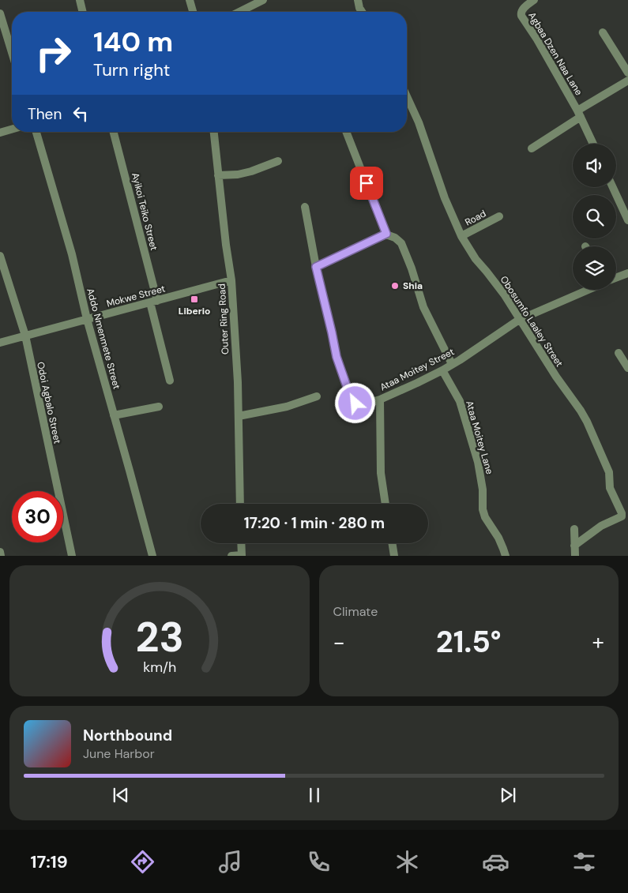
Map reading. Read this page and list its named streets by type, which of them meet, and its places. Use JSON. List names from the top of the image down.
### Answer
{
  "streets": {
    "street": [
      "Agbaa Dzen Naa Lane",
      "Ayikoi Teiko Street",
      "Road",
      "Mokwe Street",
      "Outer Ring Road",
      "Obosumfo Laaley Street",
      "Addo Nmenmete Street",
      "Ataa Moitey Street",
      "Odoi Agbalo Street",
      "Ataa Moitey Lane"
    ]
  },
  "crossings": [
    ["Ayikoi Teiko Street", "Mokwe Street"],
    ["Road", "Obosumfo Laaley Street"],
    ["Mokwe Street", "Outer Ring Road"],
    ["Mokwe Street", "Addo Nmenmete Street"],
    ["Mokwe Street", "Odoi Agbalo Street"],
    ["Obosumfo Laaley Street", "Ataa Moitey Street"],
    ["Ataa Moitey Street", "Ataa Moitey Lane"]
  ],
  "places": {
    "other": ["Shia"],
    "transit": ["Liberio"]
  },
  "page": {
    "turn": ["140 m", "Turn right"],
    "then": "Then",
    "limit": "30",
    "trip": "17:20 · 1 min · 280 m",
    "tile": "Climate",
    "heat": ["−", "21.5°", "+"],
    "song": ["Northbound", "June Harbor"],
    "tabs": "17:19",
    "gauge": ["23", "km/h"]
  }
}
